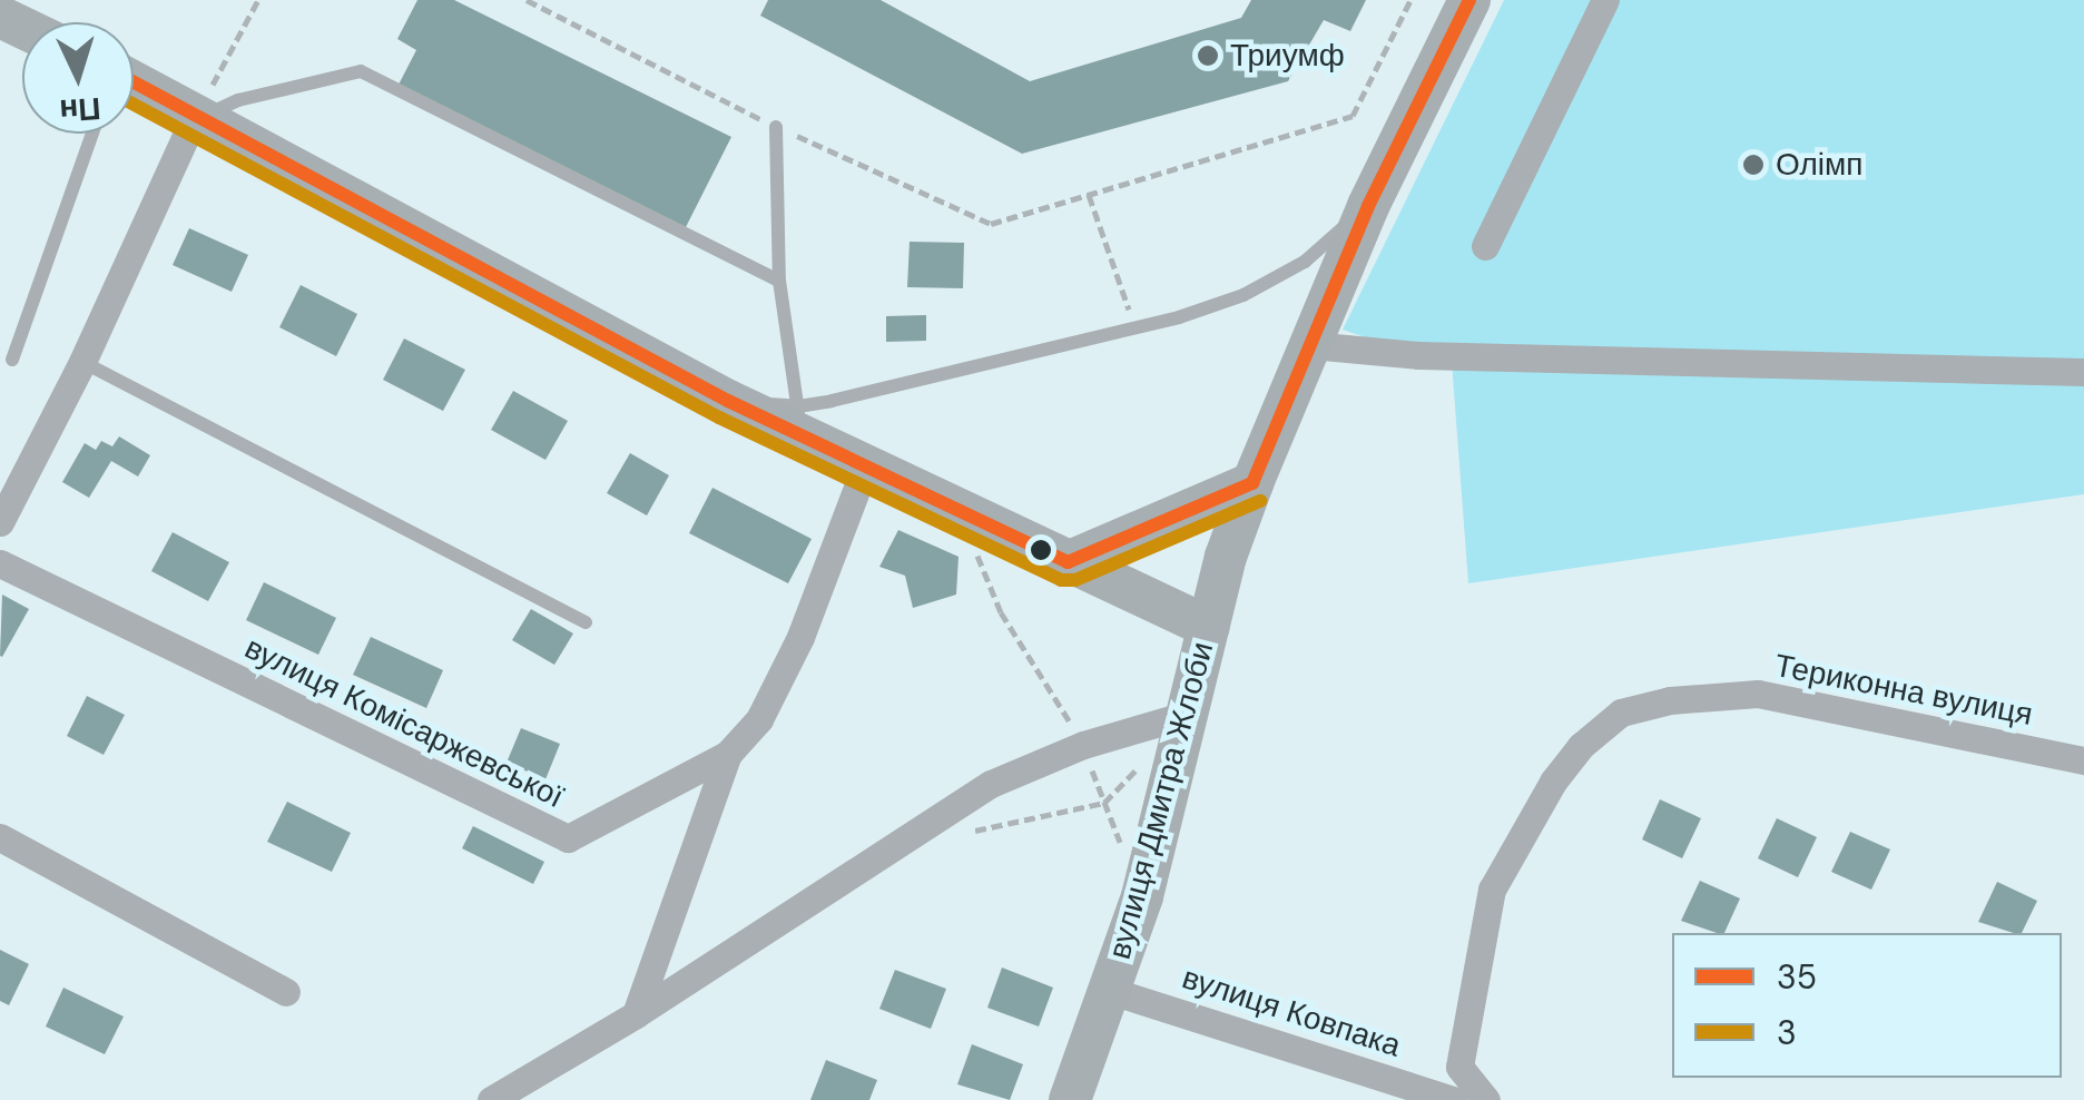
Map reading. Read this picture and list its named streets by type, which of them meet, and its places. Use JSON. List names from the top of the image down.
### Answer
{
  "streets": {
    "street": [
      "Териконна вулиця",
      "вулиця Комісаржевської",
      "вулиця Дмитра Жлоби",
      "вулиця Ковпака"
    ]
  },
  "crossings": [
    ["вулиця Дмитра Жлоби", "вулиця Ковпака"]
  ],
  "places": ["Триумф", "Олімп"],
  "lines": ["transit line 35", "transit line 3"],
  "legend": ["35", "3"],
  "north": "bottom"
}
